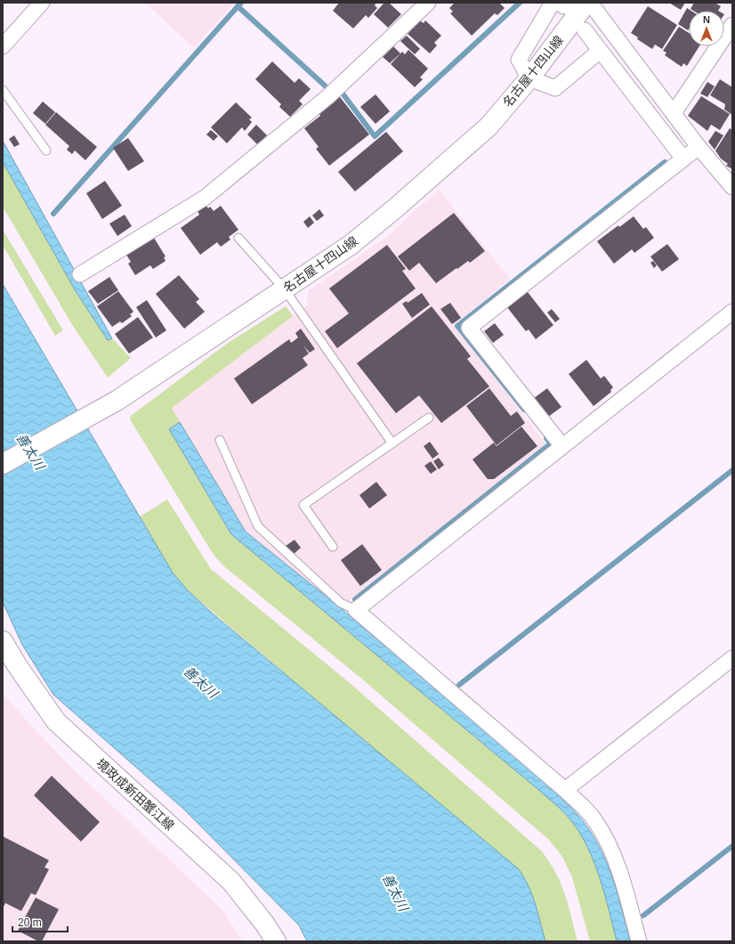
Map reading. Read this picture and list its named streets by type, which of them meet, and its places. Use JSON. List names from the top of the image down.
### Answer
{
  "streets": {
    "main road": ["名古屋十四山線", "境政成新田蟹江線"]
  },
  "water": ["善太川"],
  "scale_bar": "20 m",
  "north": "top"
}
